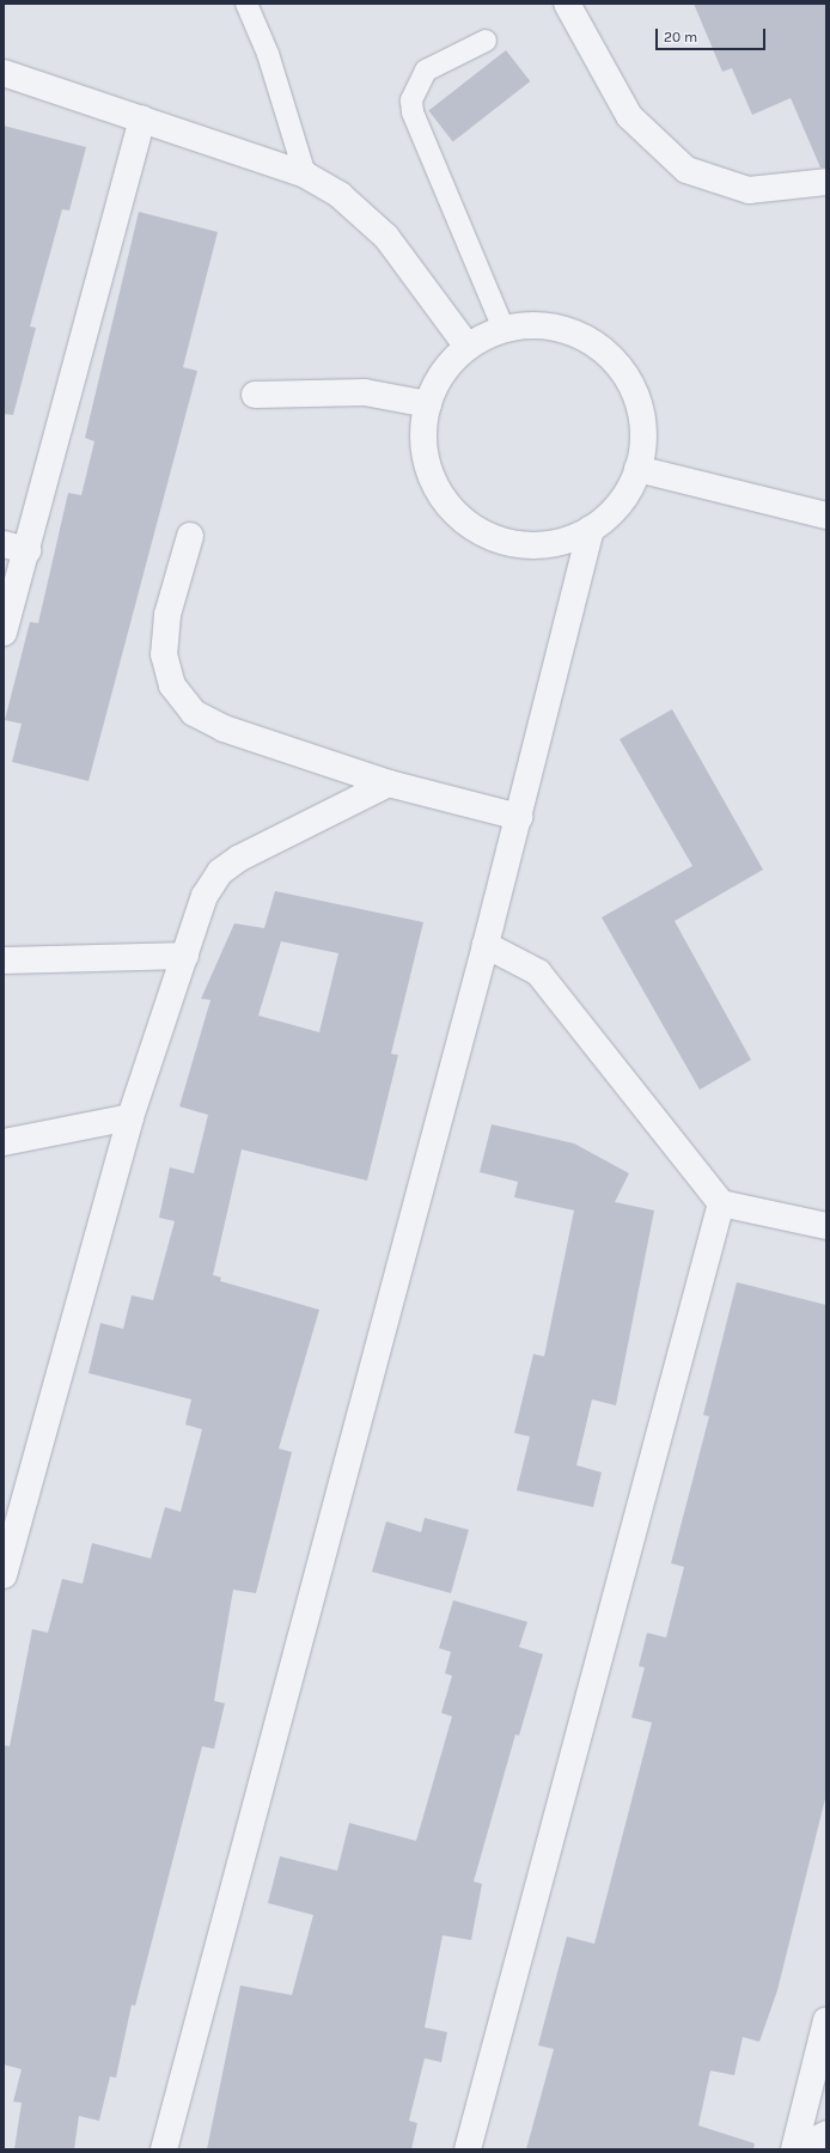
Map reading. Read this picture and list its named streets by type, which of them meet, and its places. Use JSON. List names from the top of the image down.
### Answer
{
  "scale_bar": "20 m"
}
